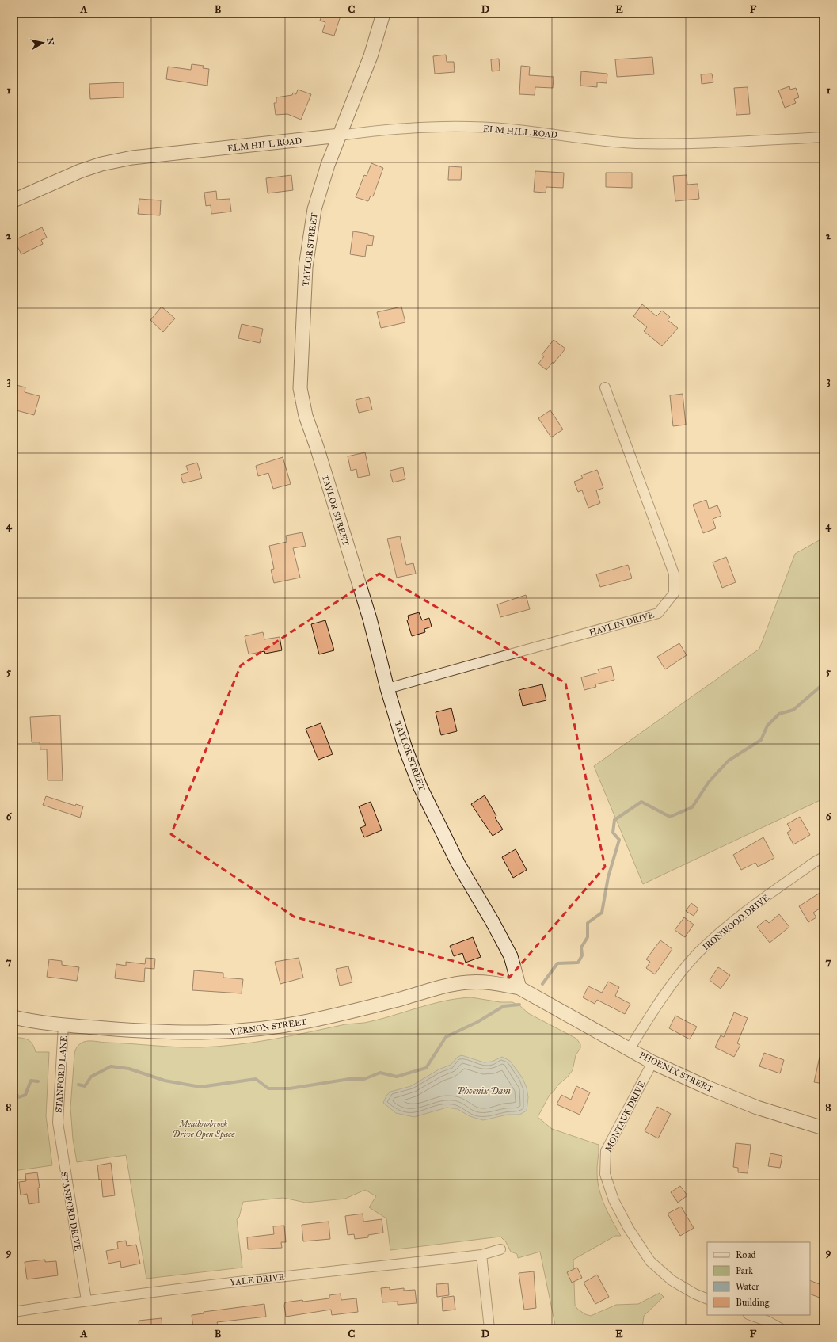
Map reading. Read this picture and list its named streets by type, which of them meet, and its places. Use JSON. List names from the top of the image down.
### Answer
{
  "streets": {
    "street": [
      "ELM HILL ROAD",
      "TAYLOR STREET",
      "HAYLIN DRIVE",
      "IRONWOOD DRIVE",
      "VERNON STREET",
      "PHOENIX STREET",
      "STANFORD LANE",
      "MONTAUK DRIVE",
      "STANFORD DRIVE",
      "YALE DRIVE"
    ]
  },
  "crossings": [
    ["ELM HILL ROAD", "TAYLOR STREET"],
    ["TAYLOR STREET", "HAYLIN DRIVE"],
    ["TAYLOR STREET", "VERNON STREET"],
    ["TAYLOR STREET", "PHOENIX STREET"],
    ["IRONWOOD DRIVE", "PHOENIX STREET"],
    ["VERNON STREET", "PHOENIX STREET"],
    ["VERNON STREET", "STANFORD LANE"],
    ["PHOENIX STREET", "MONTAUK DRIVE"],
    ["STANFORD LANE", "STANFORD DRIVE"],
    ["STANFORD DRIVE", "YALE DRIVE"]
  ],
  "water": ["Phoenix Dam"],
  "parks": ["Meadowbrook Drive Open Space"],
  "legend": [
    "Road",
    "Park",
    "Water",
    "Building"
  ],
  "north": "right",
  "grid": {
    "columns": [
      "A",
      "B",
      "C",
      "D",
      "E",
      "F"
    ],
    "rows": [
      "1",
      "2",
      "3",
      "4",
      "5",
      "6",
      "7",
      "8",
      "9"
    ]
  }
}
